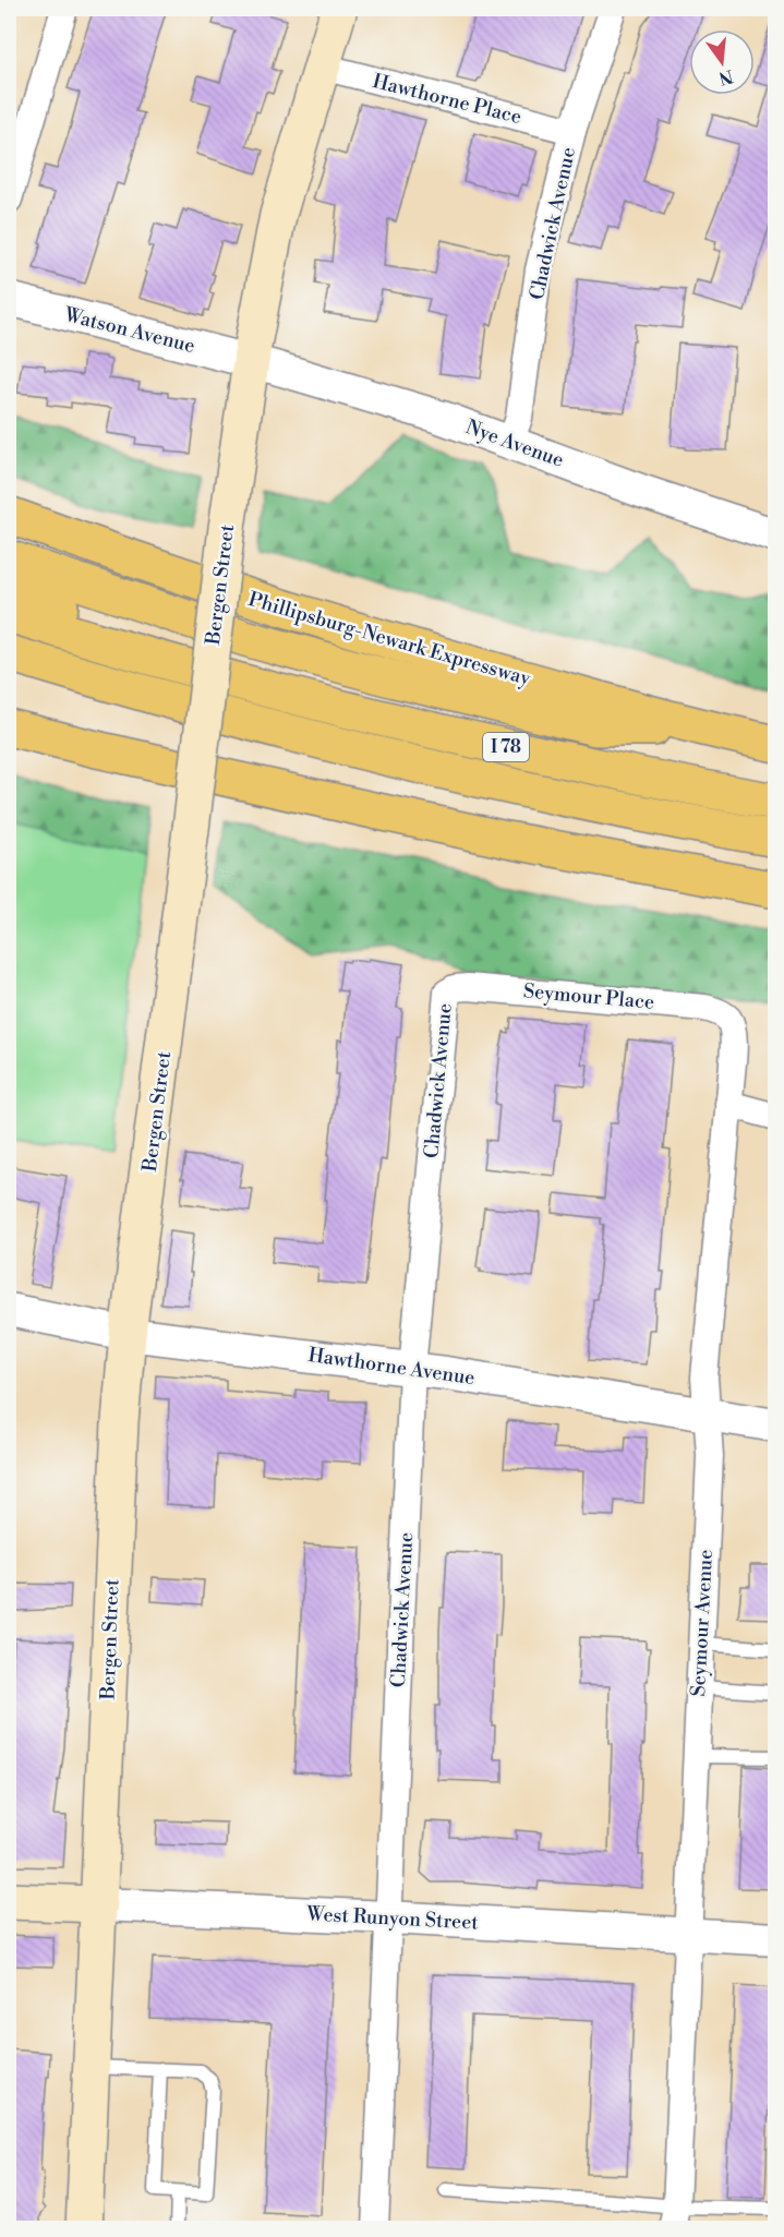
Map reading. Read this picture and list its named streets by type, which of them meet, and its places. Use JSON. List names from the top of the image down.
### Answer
{
  "streets": {
    "highway": ["Phillipsburg-Newark Expressway", "I 78"],
    "main road": ["Bergen Street", "West Runyon Street"],
    "street": [
      "Hawthorne Place",
      "Chadwick Avenue",
      "Watson Avenue",
      "Nye Avenue",
      "Seymour Place",
      "Hawthorne Avenue",
      "Seymour Avenue"
    ]
  },
  "crossings": [
    ["Hawthorne Place", "Chadwick Avenue"],
    ["Hawthorne Place", "Bergen Street"],
    ["Chadwick Avenue", "Nye Avenue"],
    ["Chadwick Avenue", "Seymour Place"],
    ["Chadwick Avenue", "Hawthorne Avenue"],
    ["Chadwick Avenue", "West Runyon Street"],
    ["Watson Avenue", "Nye Avenue"],
    ["Watson Avenue", "Bergen Street"],
    ["Nye Avenue", "Bergen Street"],
    ["Bergen Street", "Hawthorne Avenue"],
    ["Bergen Street", "West Runyon Street"],
    ["Seymour Place", "Seymour Avenue"],
    ["Hawthorne Avenue", "Seymour Avenue"],
    ["Seymour Avenue", "West Runyon Street"]
  ],
  "north": "bottom"
}
